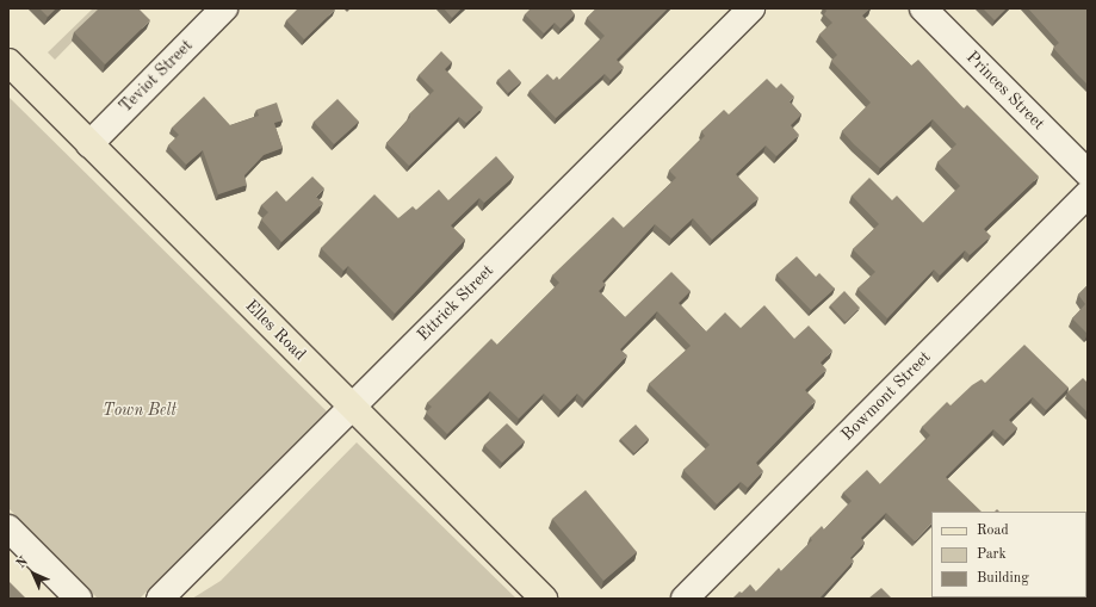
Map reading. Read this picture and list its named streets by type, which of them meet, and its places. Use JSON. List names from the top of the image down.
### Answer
{
  "streets": {
    "main road": ["Elles Road"],
    "street": [
      "Teviot Street",
      "Princes Street",
      "Ettrick Street",
      "Bowmont Street"
    ]
  },
  "crossings": [
    ["Teviot Street", "Elles Road"],
    ["Ettrick Street", "Elles Road"]
  ],
  "parks": ["Town Belt"],
  "legend": ["Road", "Park", "Building"],
  "north": "top left"
}
